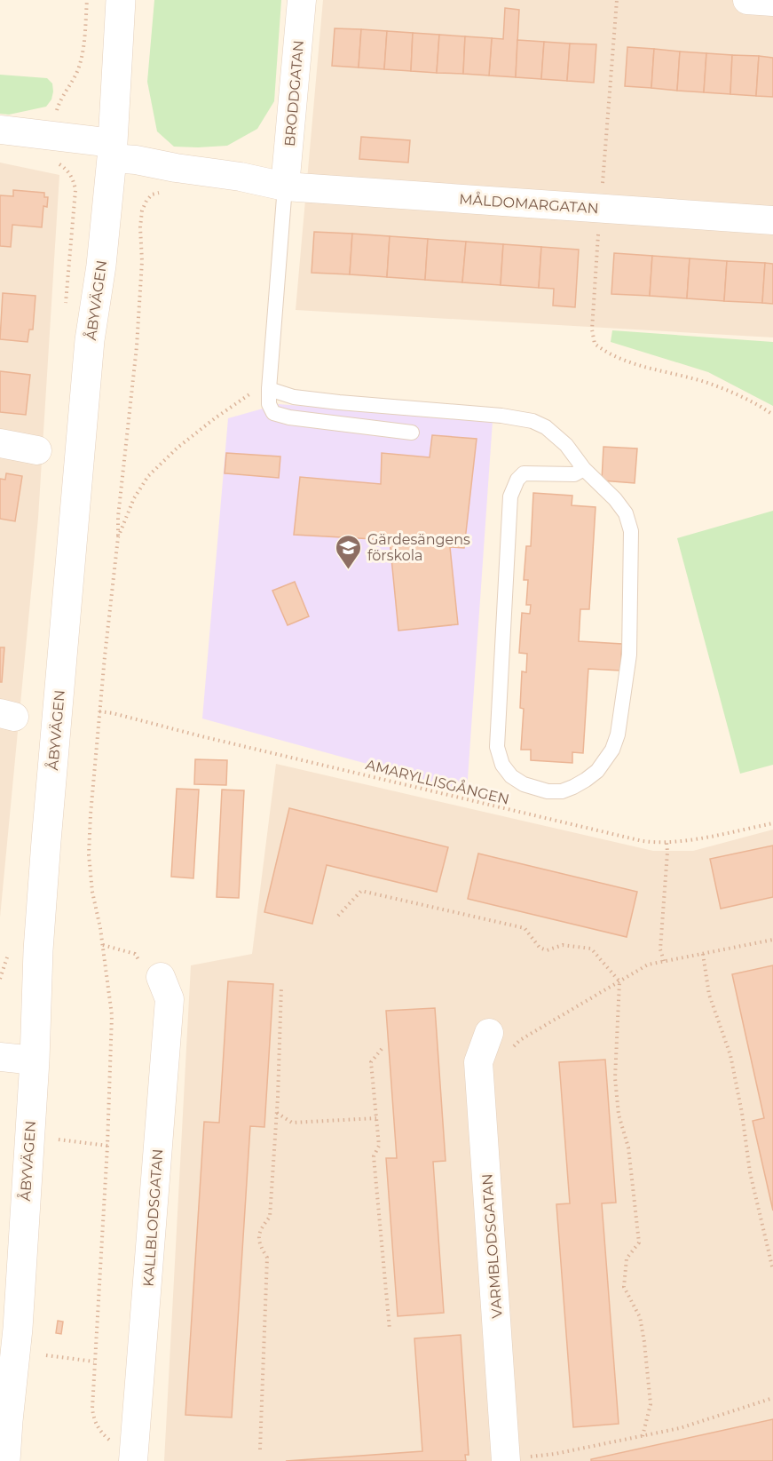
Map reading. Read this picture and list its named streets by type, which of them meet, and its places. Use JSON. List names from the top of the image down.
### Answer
{
  "streets": {
    "street": [
      "BRODDGATAN",
      "MÅLDOMARGATAN",
      "ÅBYVÄGEN",
      "KALLBLODSGATAN",
      "VARMBLODSGATAN"
    ],
    "path": ["AMARYLLISGÅNGEN"]
  },
  "crossings": [
    ["BRODDGATAN", "MÅLDOMARGATAN"],
    ["MÅLDOMARGATAN", "ÅBYVÄGEN"]
  ],
  "places": {
    "school or university": ["Gärdesängens förskola"]
  }
}
